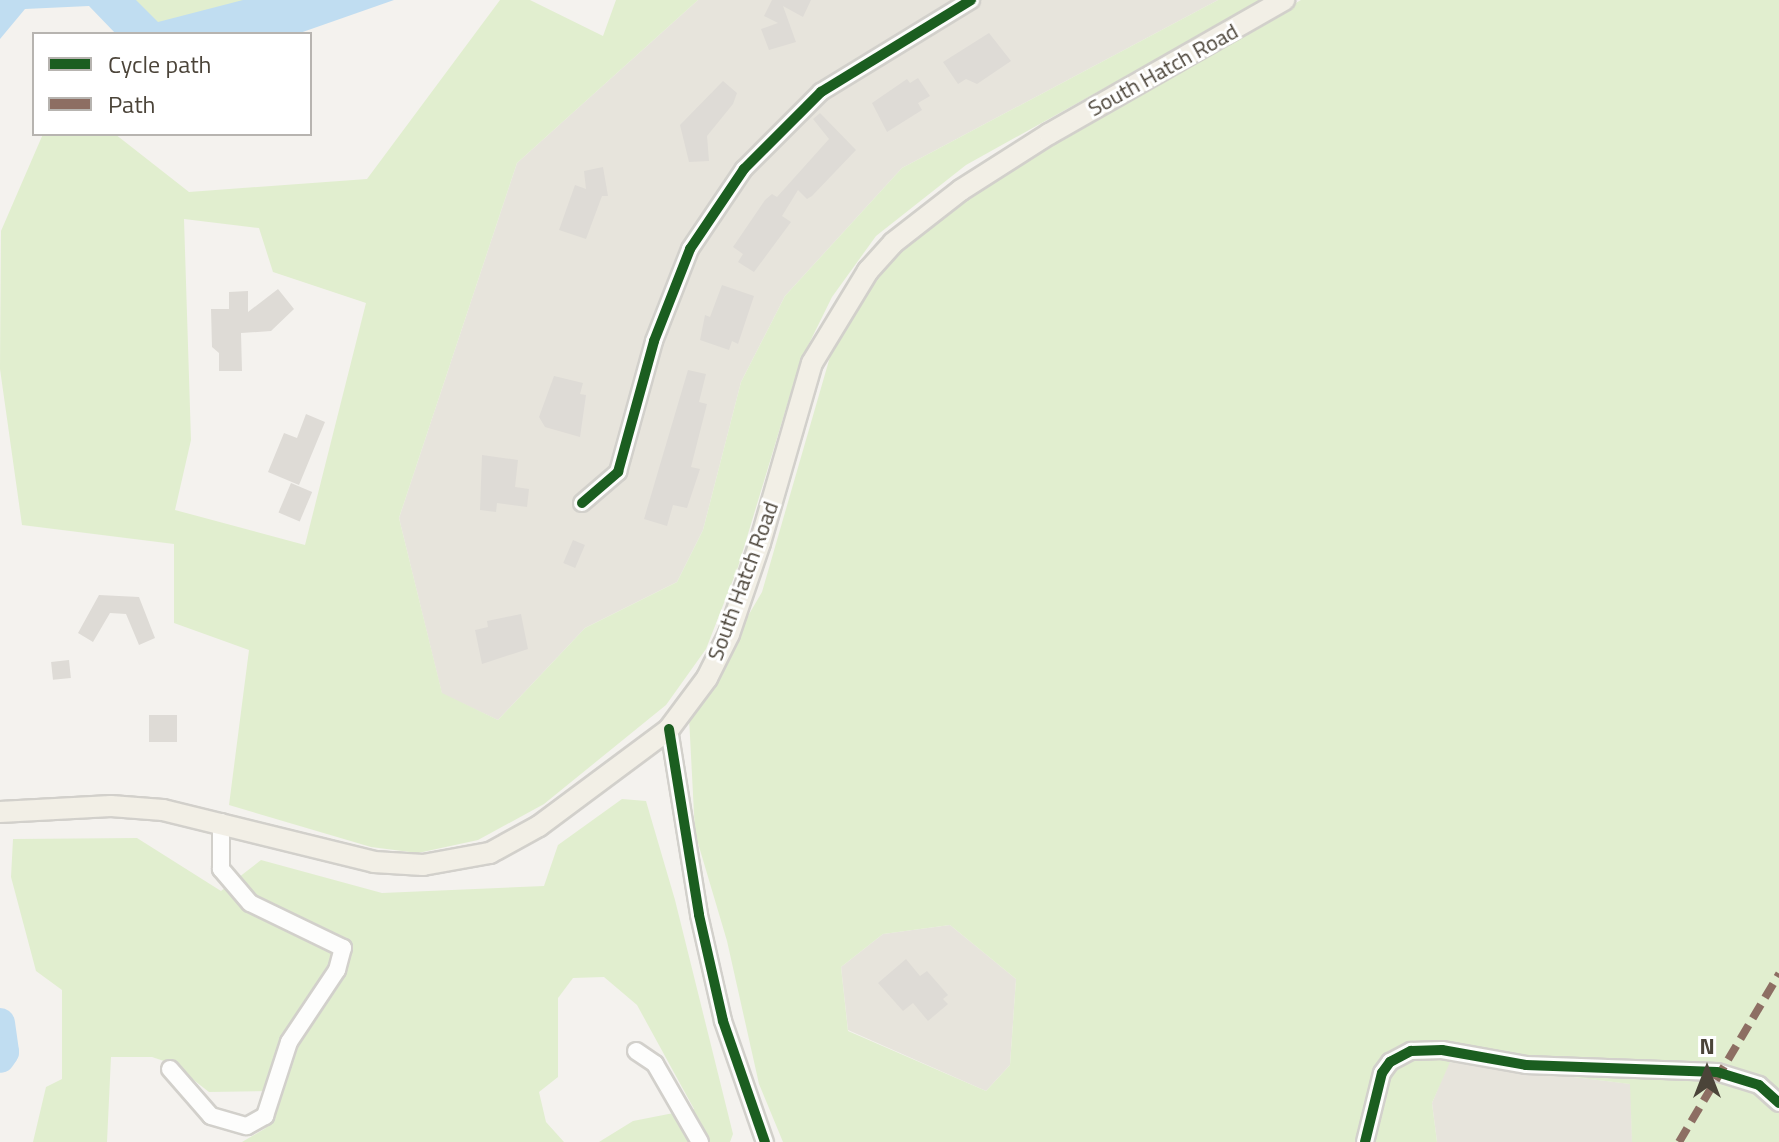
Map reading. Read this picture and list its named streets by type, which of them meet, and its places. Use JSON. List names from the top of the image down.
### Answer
{
  "streets": {
    "main road": ["South Hatch Road"]
  },
  "legend": ["Cycle path", "Path"],
  "north": "top"
}
